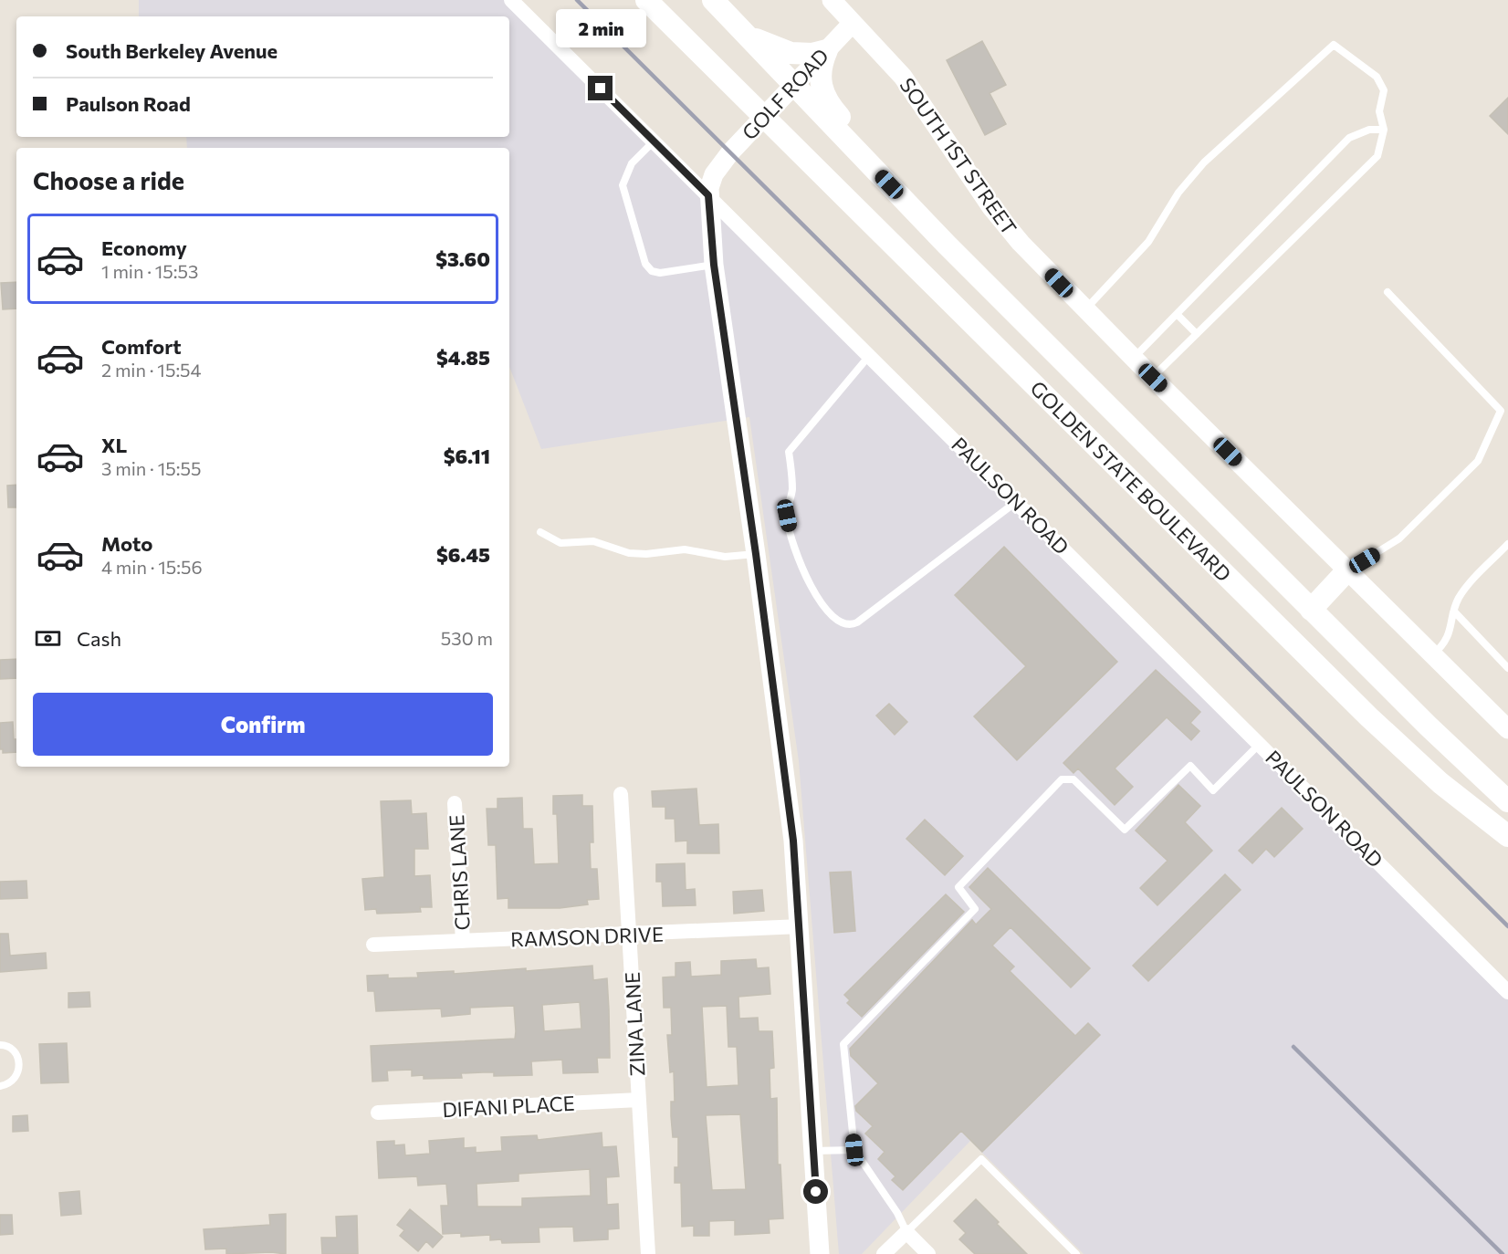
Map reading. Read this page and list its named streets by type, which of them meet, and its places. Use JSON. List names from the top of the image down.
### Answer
{
  "streets": {
    "main road": ["GOLDEN STATE BOULEVARD"],
    "street": [
      "GOLF ROAD",
      "SOUTH 1ST STREET",
      "PAULSON ROAD",
      "CHRIS LANE",
      "RAMSON DRIVE",
      "ZINA LANE",
      "DIFANI PLACE"
    ]
  },
  "crossings": [
    ["GOLF ROAD", "SOUTH 1ST STREET"],
    ["GOLF ROAD", "GOLDEN STATE BOULEVARD"],
    ["GOLF ROAD", "PAULSON ROAD"],
    ["CHRIS LANE", "RAMSON DRIVE"],
    ["RAMSON DRIVE", "ZINA LANE"],
    ["ZINA LANE", "DIFANI PLACE"]
  ],
  "page": {
    "bubble": "2 min",
    "banner": ["South Berkeley Avenue", "Paulson Road"],
    "heading": "Choose a ride",
    "list": [
      {
        "name": "Economy",
        "note": "1 min · 15:53",
        "value": "$3.60"
      },
      {
        "name": "Comfort",
        "note": "2 min · 15:54",
        "value": "$4.85"
      },
      {
        "name": "XL",
        "note": "3 min · 15:55",
        "value": "$6.11"
      },
      {
        "name": "Moto",
        "note": "4 min · 15:56",
        "value": "$6.45"
      }
    ],
    "pay": ["Cash", "530 m"],
    "buttons": "Confirm"
  }
}
